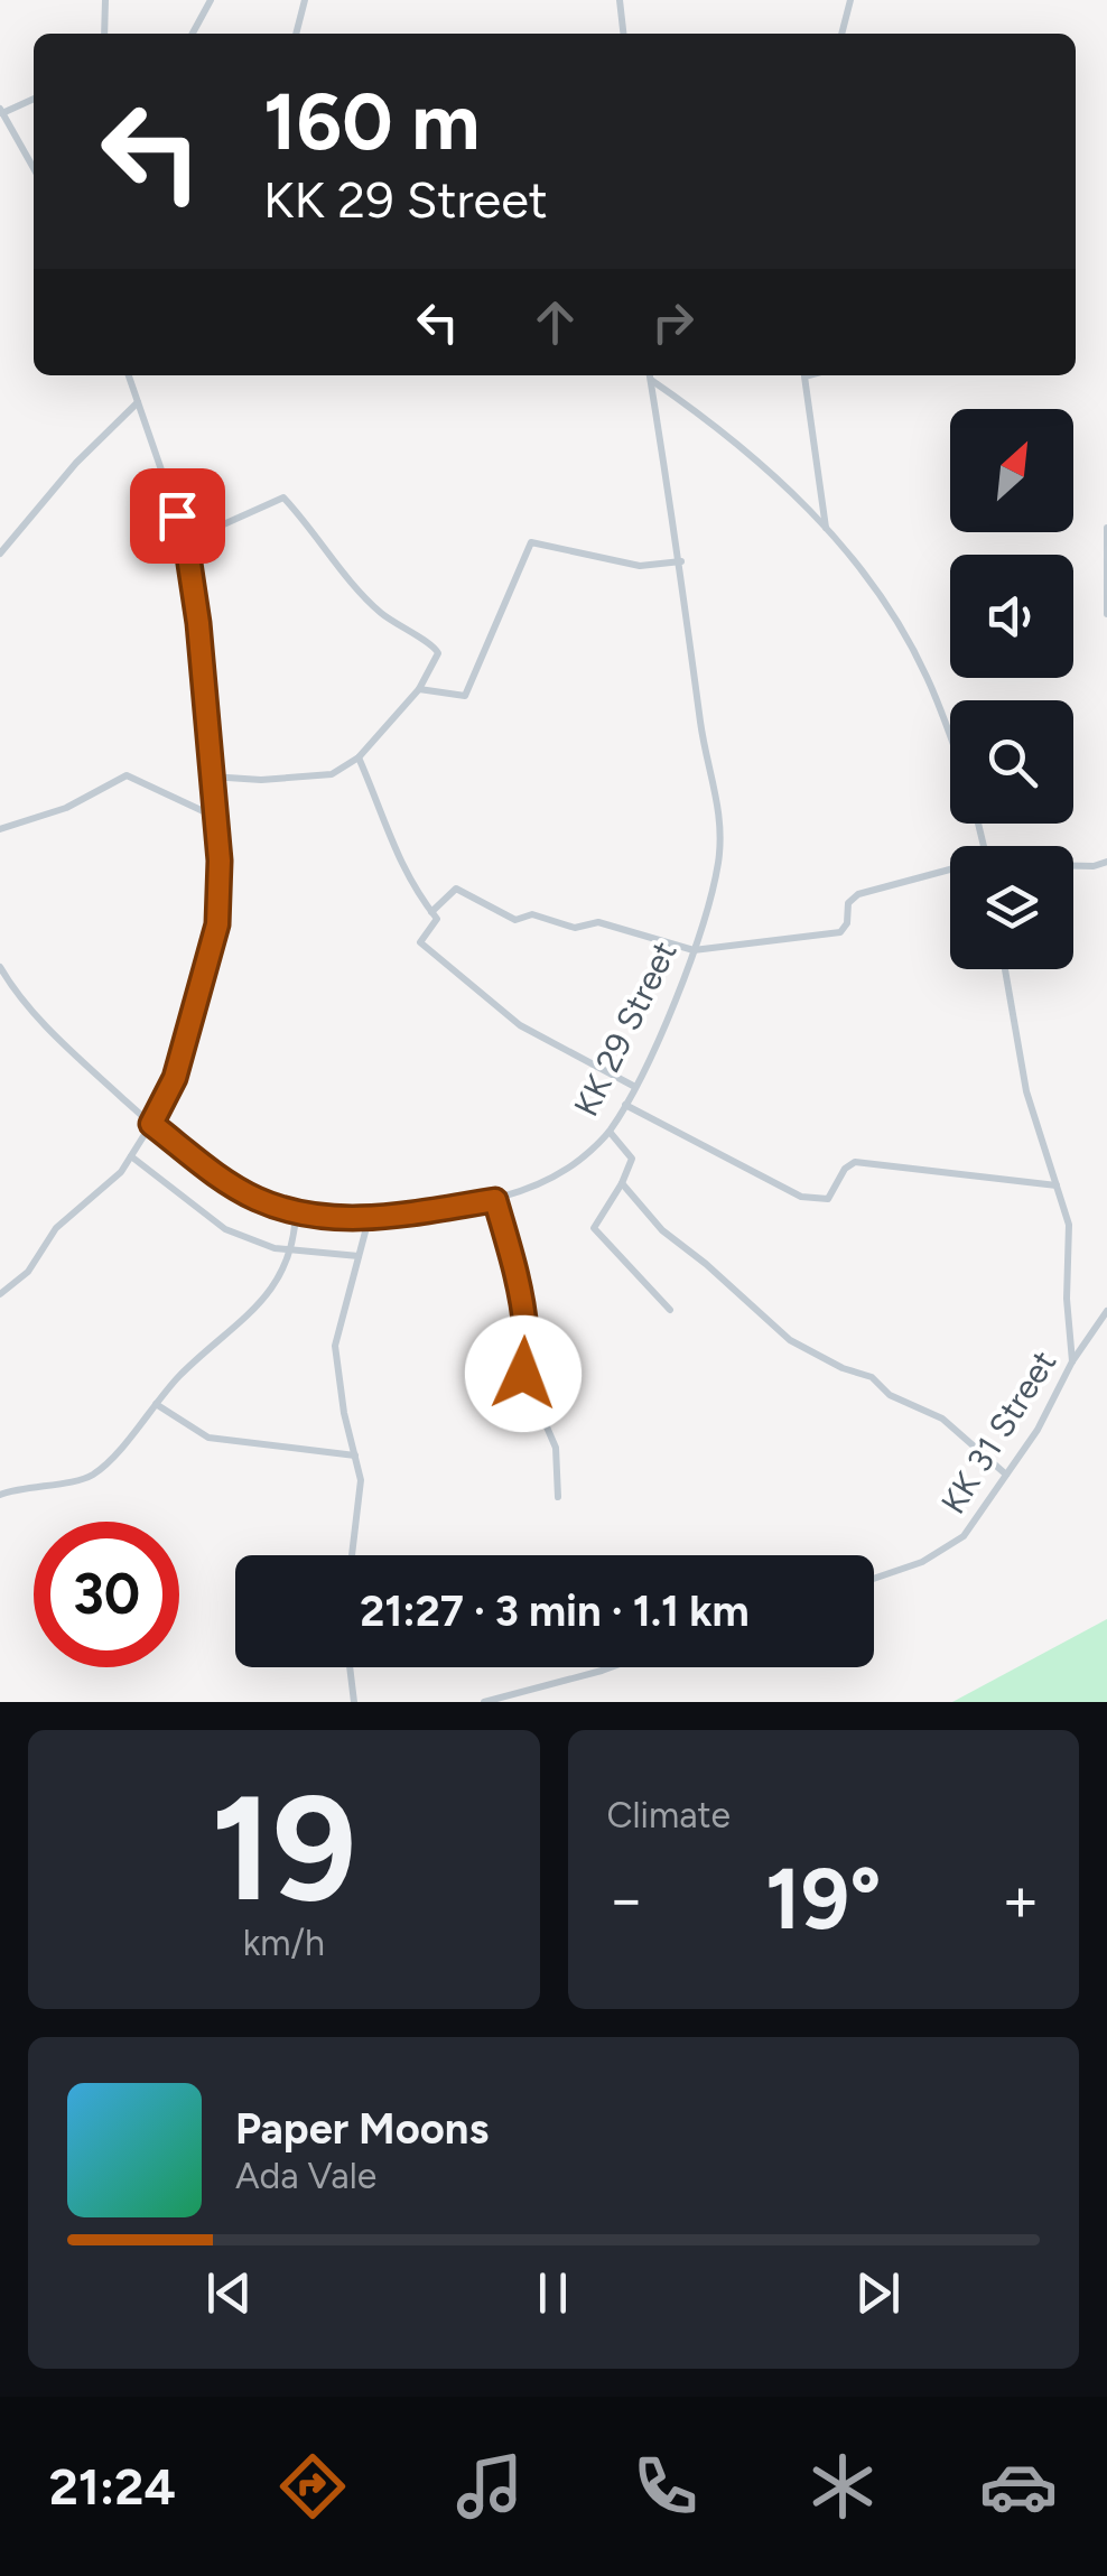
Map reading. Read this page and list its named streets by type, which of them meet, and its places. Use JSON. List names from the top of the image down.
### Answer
{
  "streets": {
    "street": ["KK 29 Street", "KK 31 Street"]
  },
  "north": "top right",
  "page": {
    "turn": ["160 m", "KK 29 Street"],
    "limit": "30",
    "trip": "21:27 · 3 min · 1.1 km",
    "tile": [
      ["19", "km/h"],
      "Climate"
    ],
    "heat": ["−", "19°", "+"],
    "song": ["Paper Moons", "Ada Vale"],
    "tabs": "21:24"
  }
}
